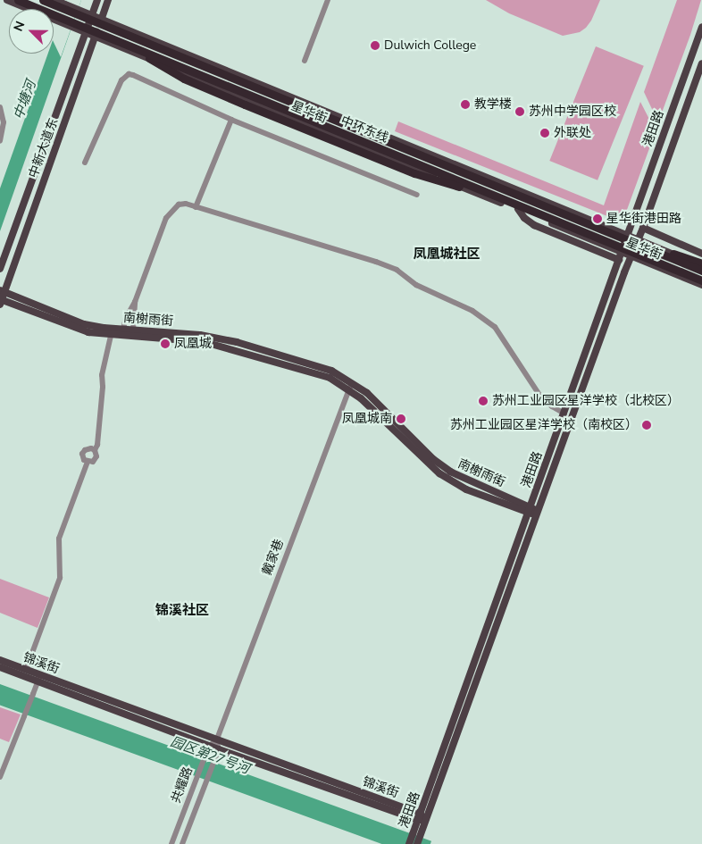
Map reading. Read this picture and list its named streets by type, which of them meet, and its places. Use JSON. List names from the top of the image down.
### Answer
{
  "streets": {
    "highway": ["中环东线"],
    "main road": [
      "星华街",
      "港田路",
      "中新大道东",
      "南榭雨街",
      "锦溪街"
    ],
    "street": ["戴家巷", "共耀路"]
  },
  "crossings": [
    ["星华街", "港田路"],
    ["星华街", "中新大道东"],
    ["港田路", "南榭雨街"],
    ["港田路", "锦溪街"],
    ["中新大道东", "南榭雨街"],
    ["南榭雨街", "戴家巷"],
    ["戴家巷", "锦溪街"],
    ["锦溪街", "共耀路"]
  ],
  "districts": ["凤凰城社区", "锦溪社区"],
  "water": ["中塘河", "园区第27号河"],
  "places": [
    "Dulwich College",
    "教学楼",
    "苏州中学园区校",
    "外联处",
    "星华街港田路",
    "凤凰城",
    "苏州工业园区星洋学校（北校区）",
    "凤凰城南",
    "苏州工业园区星洋学校（南校区）"
  ],
  "north": "top left"
}
